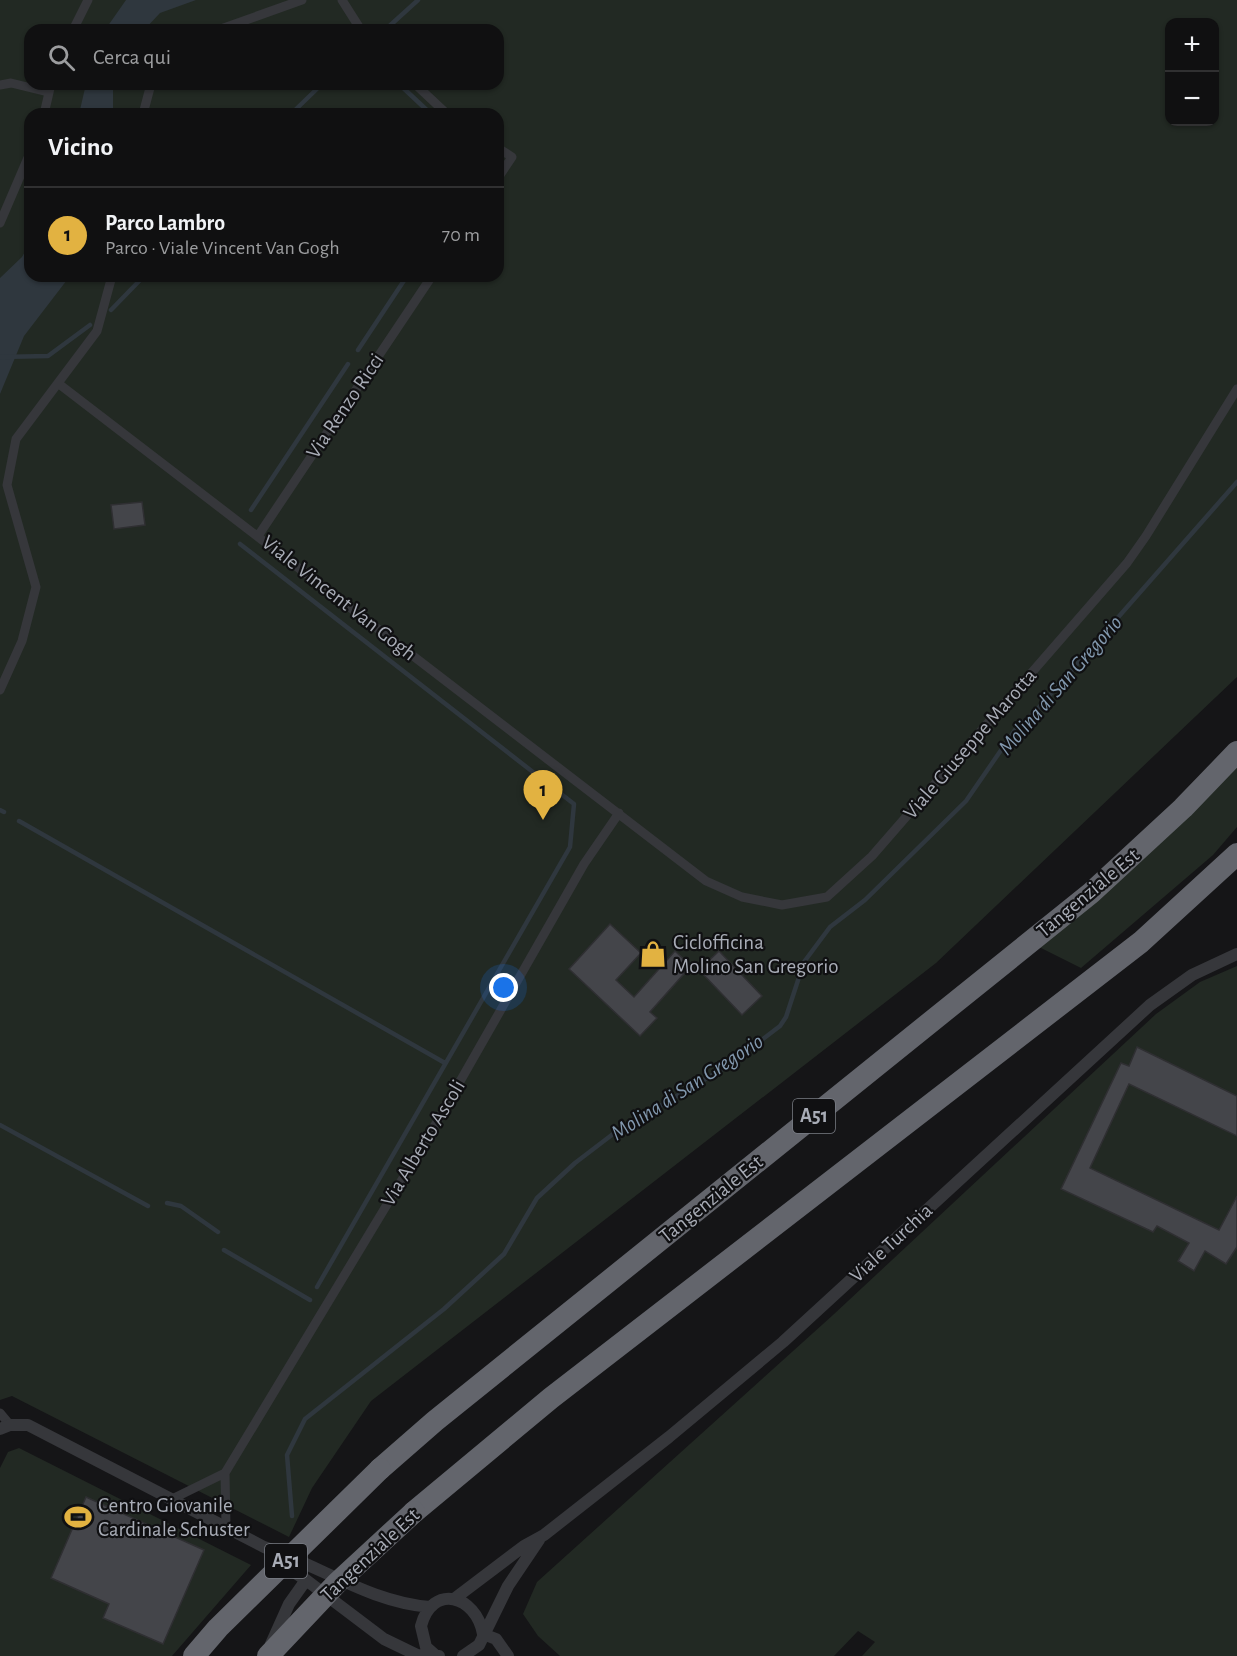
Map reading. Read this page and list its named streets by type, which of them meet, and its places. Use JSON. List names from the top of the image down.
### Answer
{
  "streets": {
    "highway": ["Tangenziale Est", "A51"],
    "street": [
      "Via Renzo Ricci",
      "Viale Vincent Van Gogh",
      "Viale Giuseppe Marotta",
      "Via Alberto Ascoli",
      "Viale Turchia"
    ]
  },
  "crossings": [
    ["Via Renzo Ricci", "Viale Vincent Van Gogh"],
    ["Viale Vincent Van Gogh", "Viale Giuseppe Marotta"],
    ["Viale Vincent Van Gogh", "Via Alberto Ascoli"],
    ["Viale Giuseppe Marotta", "Via Alberto Ascoli"]
  ],
  "water": ["Molina di San Gregorio"],
  "places": {
    "shop": ["Ciclofficina Molino San Gregorio"],
    "sports": ["Centro Giovanile Cardinale Schuster"]
  },
  "page": {
    "map_buttons": ["+", "−"],
    "search": "Cerca qui",
    "heading": "Vicino",
    "list": [
      {
        "mark": "1",
        "name": "Parco Lambro",
        "note": "Parco · Viale Vincent Van Gogh",
        "value": "70 m"
      }
    ],
    "pins": "1"
  }
}
